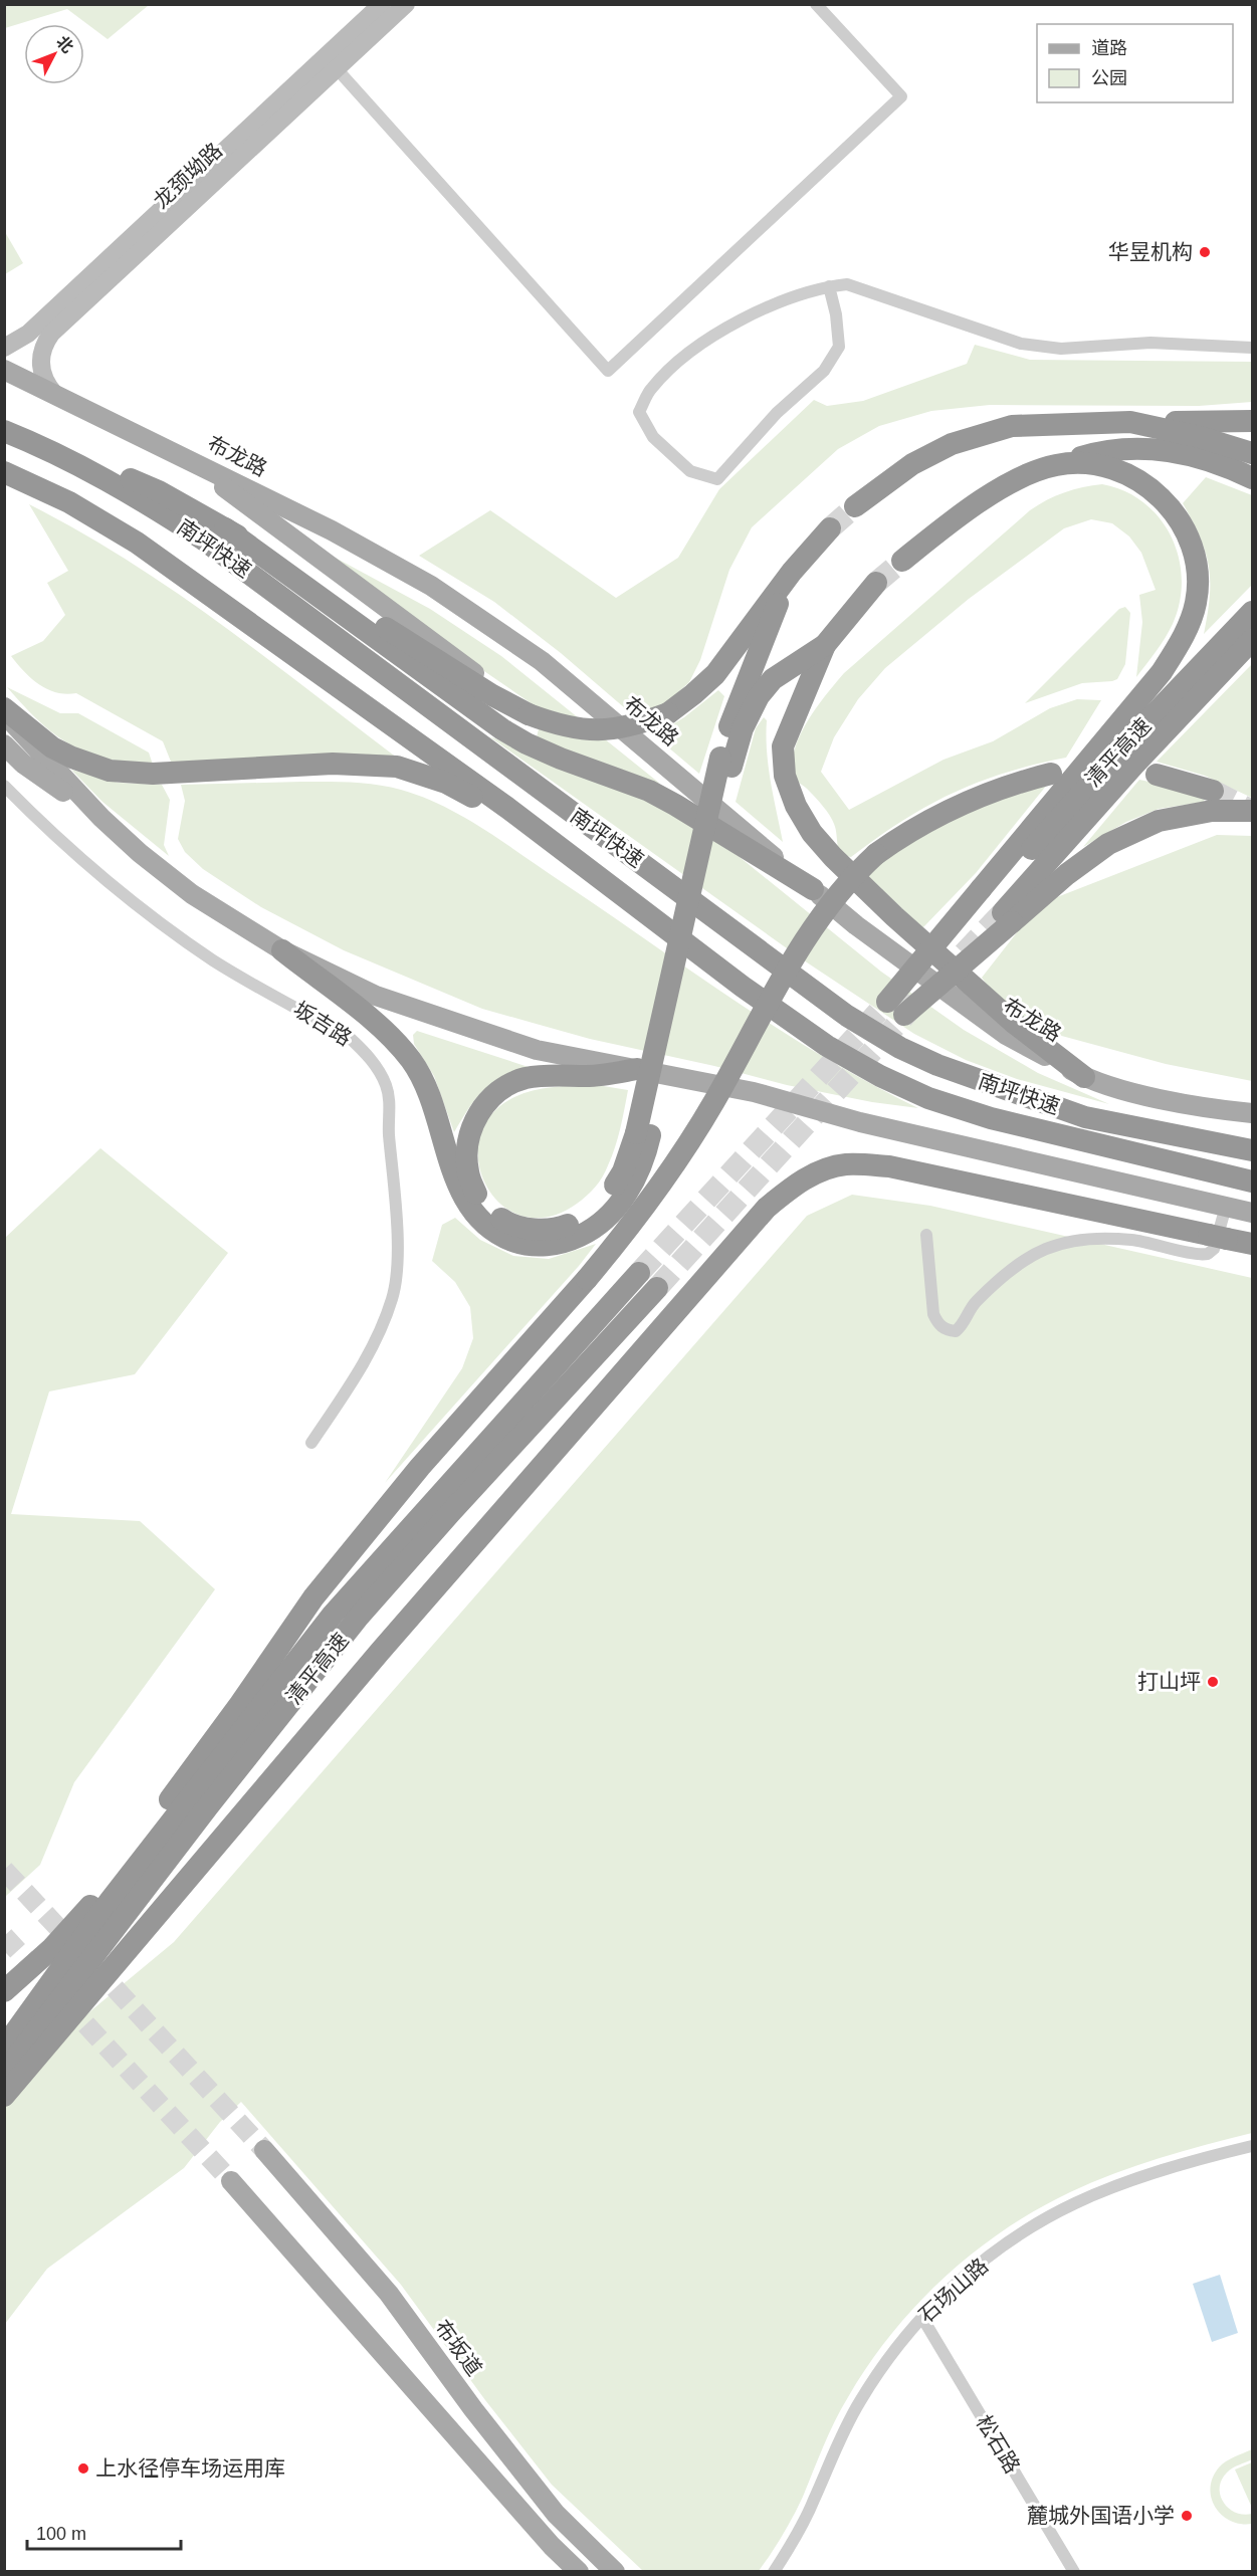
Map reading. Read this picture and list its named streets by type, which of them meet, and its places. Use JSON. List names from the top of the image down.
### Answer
{
  "streets": {
    "highway": ["南坪快速", "清平高速"],
    "main road": ["龙颈坳路", "布龙路", "布坂道"],
    "street": ["坂吉路", "石场山路", "松石路"]
  },
  "crossings": [
    ["龙颈坳路", "布龙路"],
    ["石场山路", "松石路"]
  ],
  "places": [
    "华昱机构",
    "打山坪",
    "上水径停车场运用库",
    "麓城外国语小学"
  ],
  "legend": ["道路", "公园"],
  "scale_bar": "100 m",
  "north": "top right"
}
